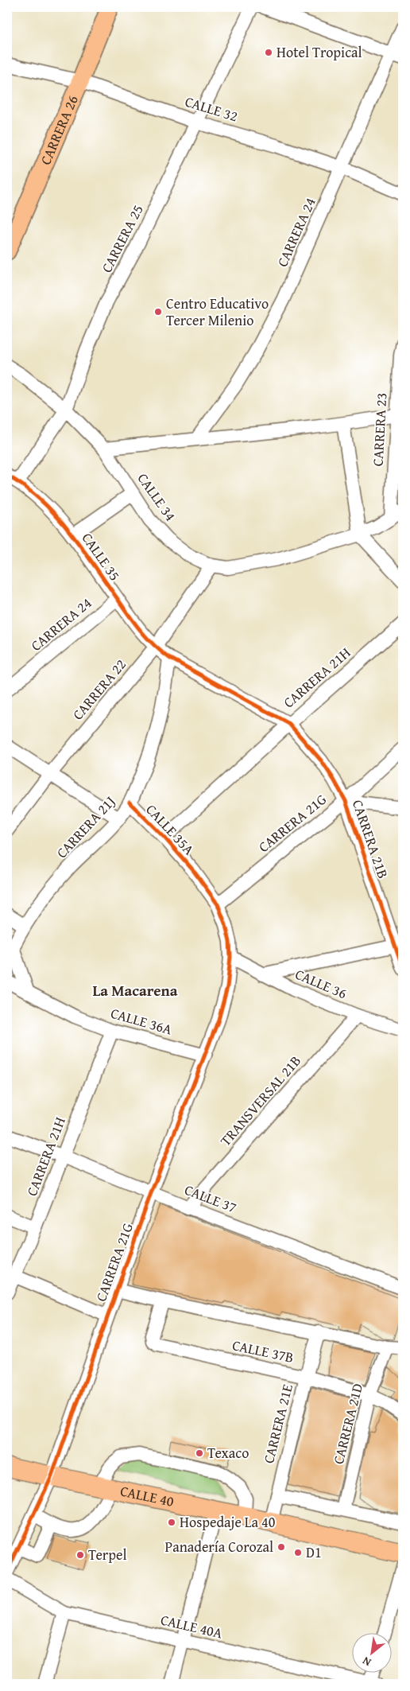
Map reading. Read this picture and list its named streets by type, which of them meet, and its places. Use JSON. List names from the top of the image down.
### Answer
{
  "streets": {
    "highway": ["CALLE 40"],
    "main road": ["CARRERA 26"],
    "street": [
      "CALLE 32",
      "CARRERA 24",
      "CARRERA 25",
      "CARRERA 23",
      "CALLE 34",
      "CALLE 35",
      "CARRERA 21H",
      "CARRERA 22",
      "CARRERA 21G",
      "CARRERA 21J",
      "CALLE 35A",
      "CARRERA 21B",
      "CALLE 36",
      "CALLE 36A",
      "TRANSVERSAL 21B",
      "CALLE 37",
      "CALLE 37B",
      "CARRERA 21E",
      "CARRERA 21D",
      "CALLE 40A"
    ]
  },
  "crossings": [
    ["CALLE 32", "CARRERA 26"],
    ["CALLE 32", "CARRERA 24"],
    ["CALLE 32", "CARRERA 25"],
    ["CARRERA 24", "CALLE 35"],
    ["CARRERA 25", "CALLE 34"],
    ["CARRERA 25", "CALLE 35"],
    ["CALLE 34", "CARRERA 22"],
    ["CALLE 35", "CARRERA 22"],
    ["CALLE 35", "CARRERA 21J"],
    ["CALLE 35", "CARRERA 21B"],
    ["CARRERA 21H", "CALLE 35A"],
    ["CARRERA 21H", "CARRERA 21B"],
    ["CARRERA 21H", "CALLE 36A"],
    ["CARRERA 21H", "CALLE 37"],
    ["CARRERA 21G", "CALLE 35A"],
    ["CARRERA 21G", "CARRERA 21B"],
    ["CARRERA 21G", "CALLE 36"],
    ["CARRERA 21G", "CALLE 36A"],
    ["CARRERA 21G", "CALLE 37"],
    ["CARRERA 21G", "CALLE 37B"],
    ["CARRERA 21G", "CALLE 40"],
    ["CARRERA 21J", "CALLE 35A"],
    ["CARRERA 21J", "CARRERA 21B"],
    ["CALLE 35A", "CALLE 36"],
    ["CALLE 36", "TRANSVERSAL 21B"],
    ["TRANSVERSAL 21B", "CALLE 37"],
    ["CALLE 37B", "CARRERA 21E"],
    ["CALLE 37B", "CARRERA 21D"],
    ["CARRERA 21E", "CALLE 40"]
  ],
  "districts": ["La Macarena"],
  "places": [
    "Hotel Tropical",
    "Centro Educativo Tercer Milenio",
    "Texaco",
    "Hospedaje La 40",
    "Panadería Corozal",
    "D1",
    "Terpel"
  ],
  "north": "bottom left"
}
